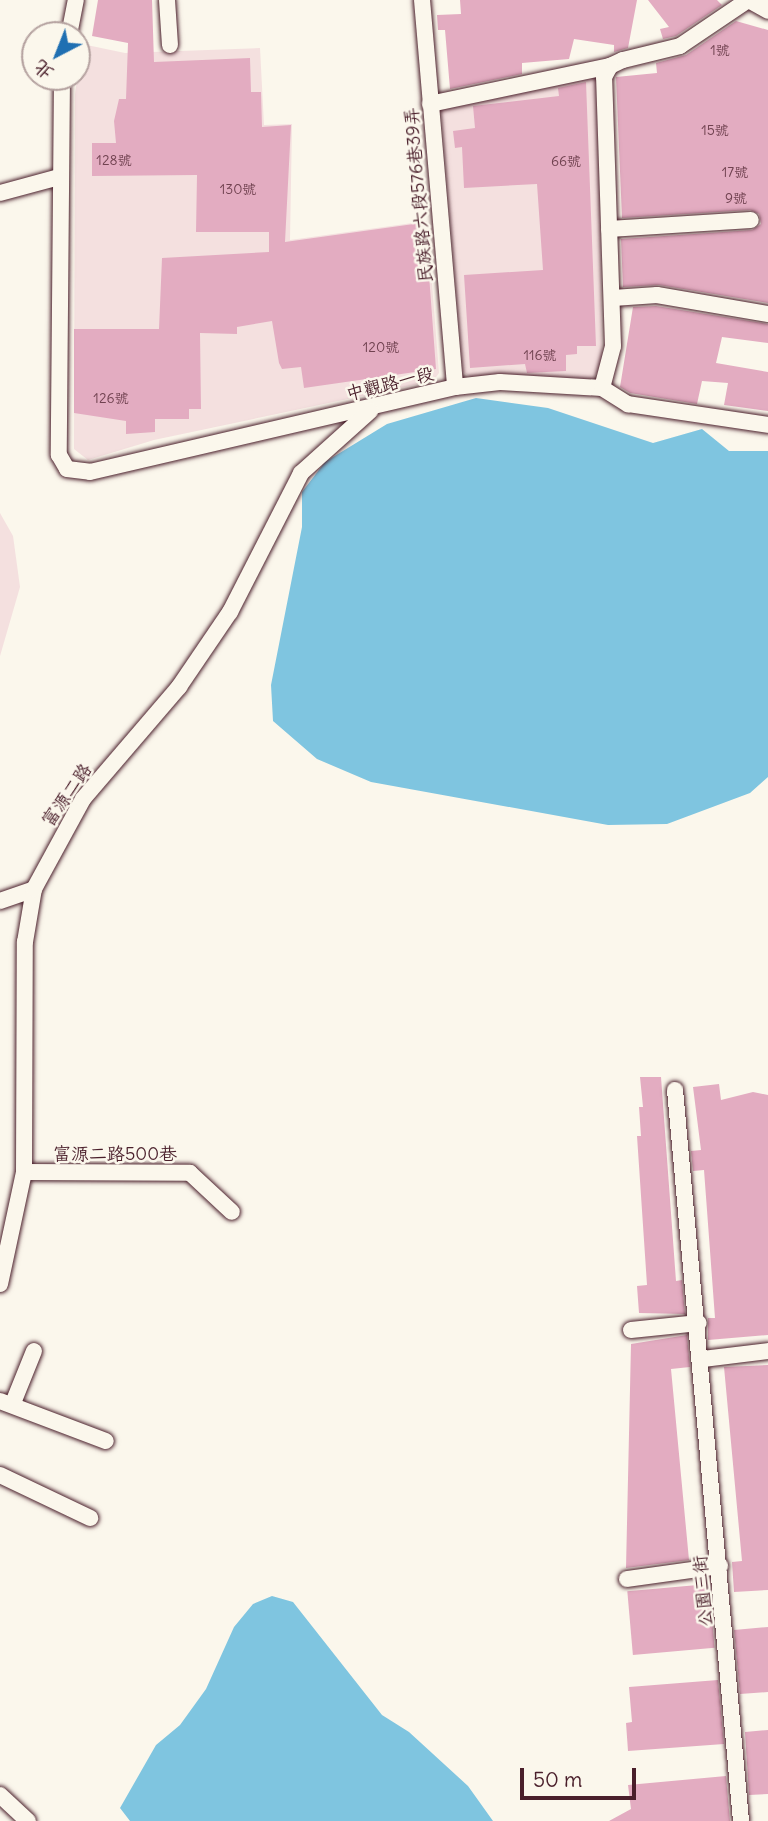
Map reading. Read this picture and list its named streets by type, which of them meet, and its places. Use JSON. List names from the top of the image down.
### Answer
{
  "streets": {
    "street": [
      "民族路六段576巷39弄",
      "中觀路一段",
      "富源二路",
      "富源二路500巷",
      "公園三街"
    ]
  },
  "crossings": [
    ["民族路六段576巷39弄", "中觀路一段"],
    ["中觀路一段", "富源二路"],
    ["富源二路", "富源二路500巷"]
  ],
  "house_numbers": [
    "1號",
    "15號",
    "128號",
    "66號",
    "17號",
    "130號",
    "9號",
    "120號",
    "116號",
    "126號"
  ],
  "scale_bar": "50 m",
  "north": "bottom left"
}
